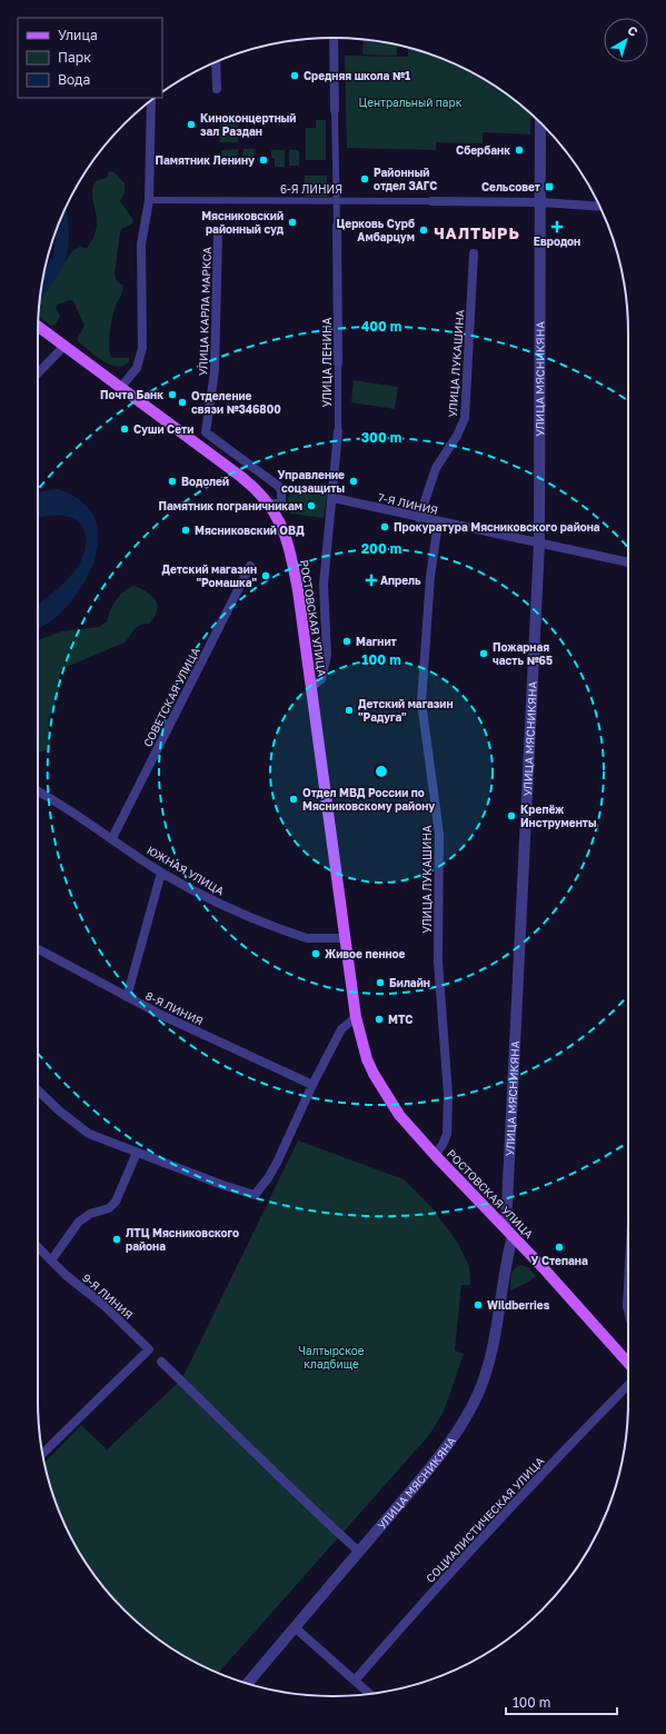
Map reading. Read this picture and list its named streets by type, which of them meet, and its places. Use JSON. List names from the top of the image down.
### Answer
{
  "streets": {
    "main road": ["РОСТОВСКАЯ УЛИЦА"],
    "street": [
      "6-Я ЛИНИЯ",
      "УЛИЦА КАРЛА МАРКСА",
      "УЛИЦА ЛЕНИНА",
      "УЛИЦА ЛУКАШИНА",
      "УЛИЦА МЯСНИКЯНА",
      "7-Я ЛИНИЯ",
      "СОВЕТСКАЯ УЛИЦА",
      "ЮЖНАЯ УЛИЦА",
      "8-Я ЛИНИЯ",
      "9-Я ЛИНИЯ",
      "СОЦИАЛИСТИЧЕСКАЯ УЛИЦА"
    ]
  },
  "crossings": [
    ["6-Я ЛИНИЯ", "УЛИЦА ЛЕНИНА"],
    ["6-Я ЛИНИЯ", "УЛИЦА МЯСНИКЯНА"],
    ["УЛИЦА КАРЛА МАРКСА", "РОСТОВСКАЯ УЛИЦА"],
    ["УЛИЦА ЛЕНИНА", "7-Я ЛИНИЯ"],
    ["УЛИЦА ЛЕНИНА", "РОСТОВСКАЯ УЛИЦА"],
    ["УЛИЦА ЛУКАШИНА", "7-Я ЛИНИЯ"],
    ["УЛИЦА ЛУКАШИНА", "РОСТОВСКАЯ УЛИЦА"],
    ["УЛИЦА МЯСНИКЯНА", "7-Я ЛИНИЯ"],
    ["УЛИЦА МЯСНИКЯНА", "РОСТОВСКАЯ УЛИЦА"],
    ["РОСТОВСКАЯ УЛИЦА", "ЮЖНАЯ УЛИЦА"],
    ["СОВЕТСКАЯ УЛИЦА", "ЮЖНАЯ УЛИЦА"]
  ],
  "districts": ["ЧАЛТЫРЬ"],
  "parks": ["Центральный парк", "Чалтырское кладбище"],
  "places": {
    "other": [
      "Средняя школа №1",
      "Киноконцертный зал Раздан",
      "Сбербанк",
      "Памятник Ленину",
      "Районный отдел ЗАГС",
      "Мясниковский районный суд",
      "Церковь Сурб Амбарцум",
      "Почта Банк",
      "Отделение связи №346800",
      "Суши Сети",
      "Водолей",
      "Управление соцзащиты",
      "Памятник пограничникам",
      "Прокуратура Мясниковского района",
      "Мясниковский ОВД",
      "Детский магазин \"Ромашка\"",
      "Магнит",
      "Пожарная часть №65",
      "Детский магазин \"Радуга\"",
      "Отдел МВД России по Мясниковскому району",
      "Крепёж Инструменты",
      "Живое пенное",
      "Билайн",
      "МТС",
      "ЛТЦ Мясниковского района",
      "У Степана",
      "Wildberries"
    ],
    "transit": ["Сельсовет"],
    "health": ["Евродон", "Апрель"]
  },
  "legend": ["Улица", "Парк", "Вода"],
  "scale_bar": "100 m",
  "north": "top right",
  "rings": [
    "400 m",
    "300 m",
    "200 m",
    "100 m"
  ]
}
